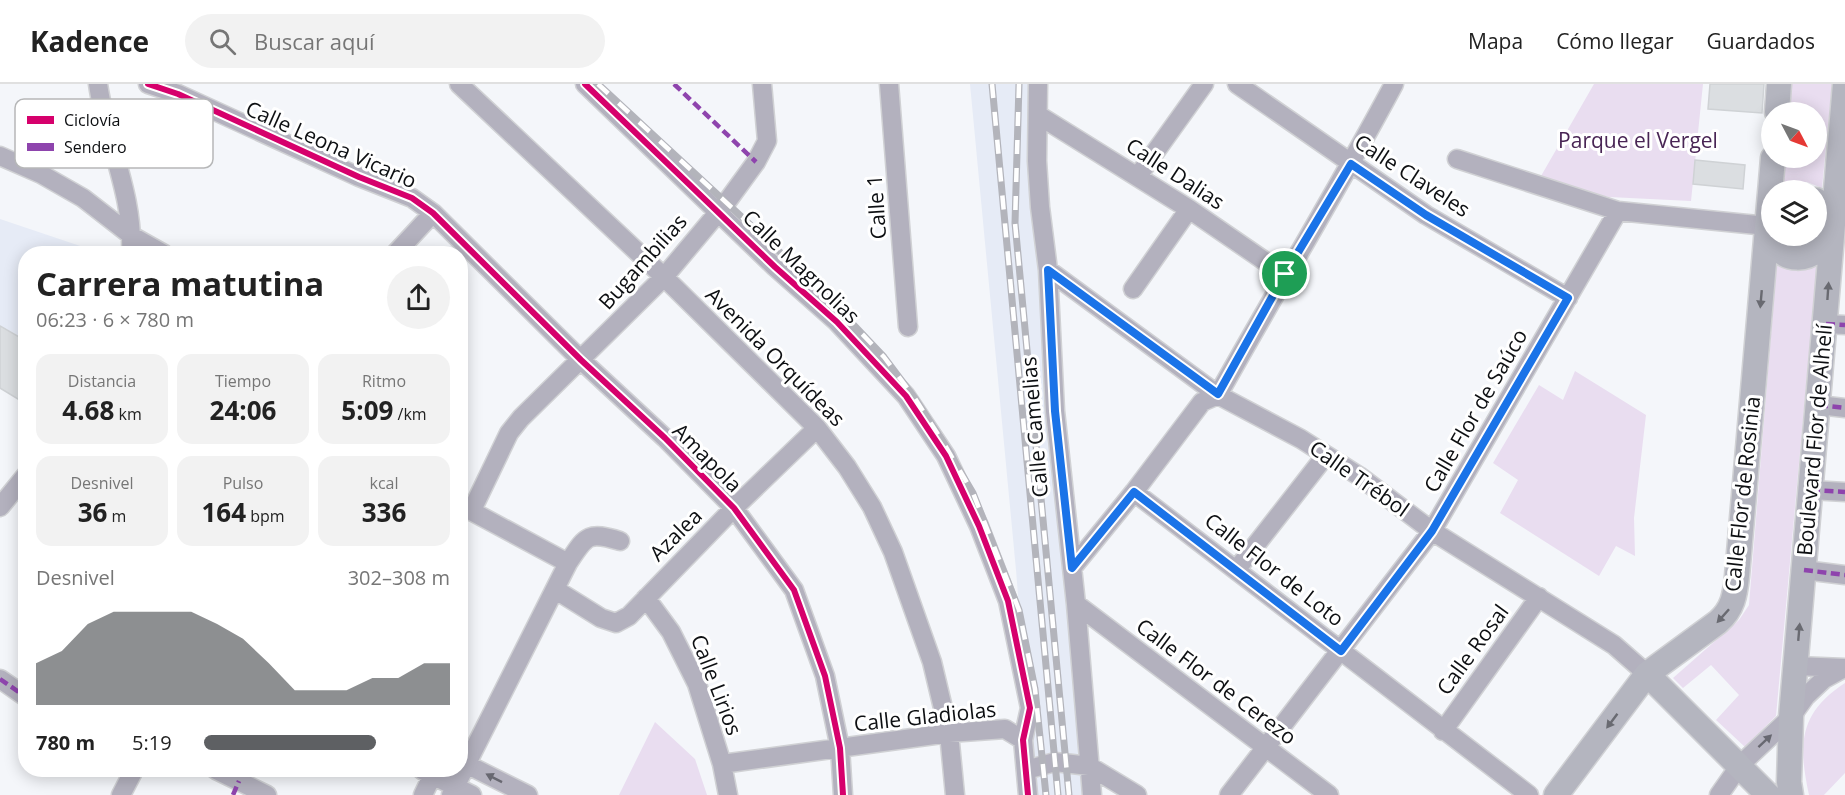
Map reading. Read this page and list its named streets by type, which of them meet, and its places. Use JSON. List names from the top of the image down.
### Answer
{
  "streets": {
    "main road": ["Boulevard Flor de Alhelí", "Calle Trébol", "Calle Flor de Rosinia"],
    "street": [
      "Calle Leona Vicario",
      "Calle Dalias",
      "Calle Claveles",
      "Calle 1",
      "Bugambilias",
      "Calle Magnolias",
      "Avenida Orquídeas",
      "Calle Flor de Saúco",
      "Calle Camelias",
      "Amapola",
      "Azalea",
      "Calle Flor de Loto",
      "Calle Rosal",
      "Calle Flor de Cerezo",
      "Calle Lirios",
      "Calle Gladiolas"
    ]
  },
  "crossings": [
    ["Calle Leona Vicario", "Amapola"],
    ["Calle Dalias", "Calle Camelias"],
    ["Calle Claveles", "Calle Flor de Saúco"],
    ["Bugambilias", "Calle Magnolias"],
    ["Bugambilias", "Avenida Orquídeas"],
    ["Bugambilias", "Amapola"],
    ["Calle Magnolias", "Calle Gladiolas"],
    ["Avenida Orquídeas", "Azalea"],
    ["Avenida Orquídeas", "Calle Gladiolas"],
    ["Calle Flor de Saúco", "Calle Trébol"],
    ["Calle Flor de Saúco", "Calle Flor de Loto"],
    ["Calle Flor de Saúco", "Calle Flor de Cerezo"],
    ["Calle Camelias", "Calle Trébol"],
    ["Calle Camelias", "Calle Flor de Cerezo"],
    ["Amapola", "Azalea"],
    ["Amapola", "Calle Gladiolas"],
    ["Calle Trébol", "Calle Flor de Rosinia"],
    ["Calle Trébol", "Calle Rosal"],
    ["Azalea", "Calle Lirios"],
    ["Calle Flor de Loto", "Calle Rosal"],
    ["Calle Lirios", "Calle Gladiolas"]
  ],
  "one_way": ["Calle Flor de Rosinia"],
  "parks": ["Parque el Vergel"],
  "legend": ["Ciclovía", "Sendero"],
  "north": "bottom right",
  "page": {
    "header": "Kadence",
    "search": "Buscar aquí",
    "nav": ["Mapa", "Cómo llegar", "Guardados"],
    "heading": ["Carrera matutina", "06:23 · 6 × 780 m"],
    "stats": [
      ["Distancia", "4.68 km"],
      ["Tiempo", "24:06"],
      ["Ritmo", "5:09 /km"],
      ["Desnivel", "36 m"],
      ["Pulso", "164 bpm"],
      ["kcal", "336"]
    ],
    "chart": ["Desnivel", "302–308 m"],
    "list": [
      {
        "name": "780 m",
        "note": "5:19"
      }
    ]
  }
}
